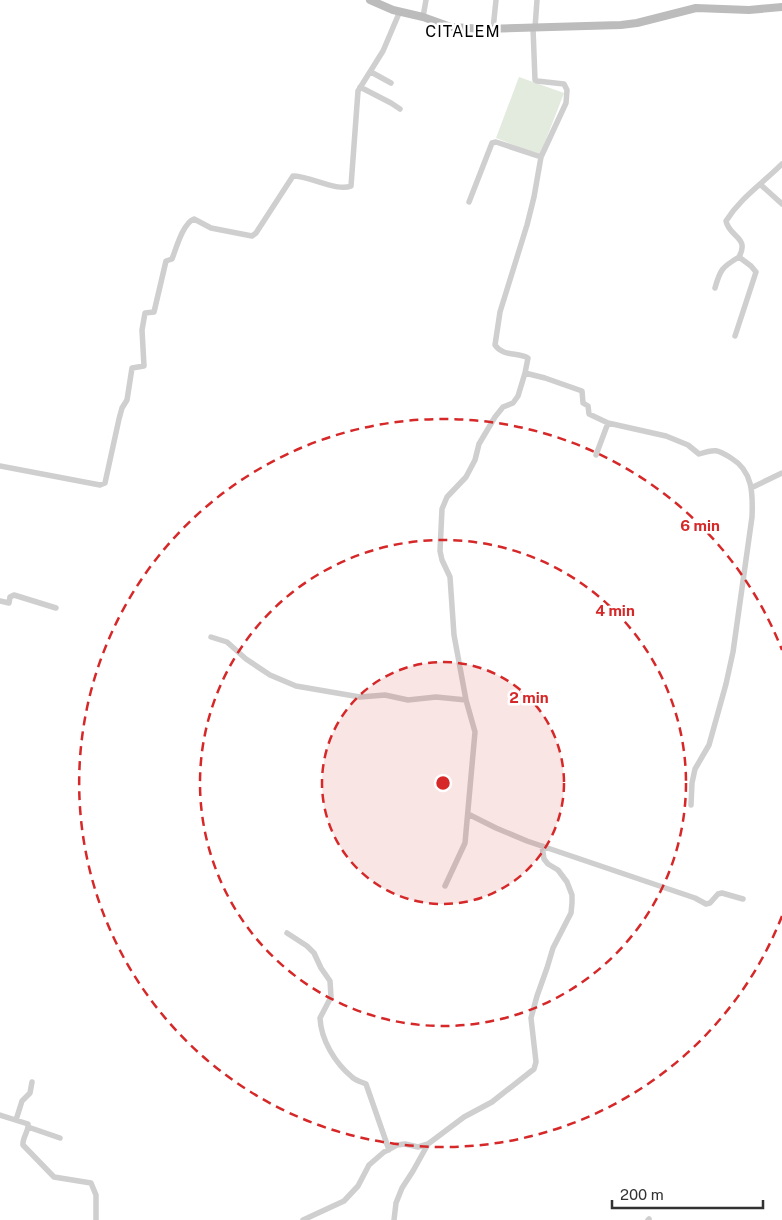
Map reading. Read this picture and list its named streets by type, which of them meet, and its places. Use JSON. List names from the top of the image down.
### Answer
{
  "districts": ["CITALEM"],
  "scale_bar": "200 m",
  "rings": ["6 min", "4 min", "2 min"]
}
